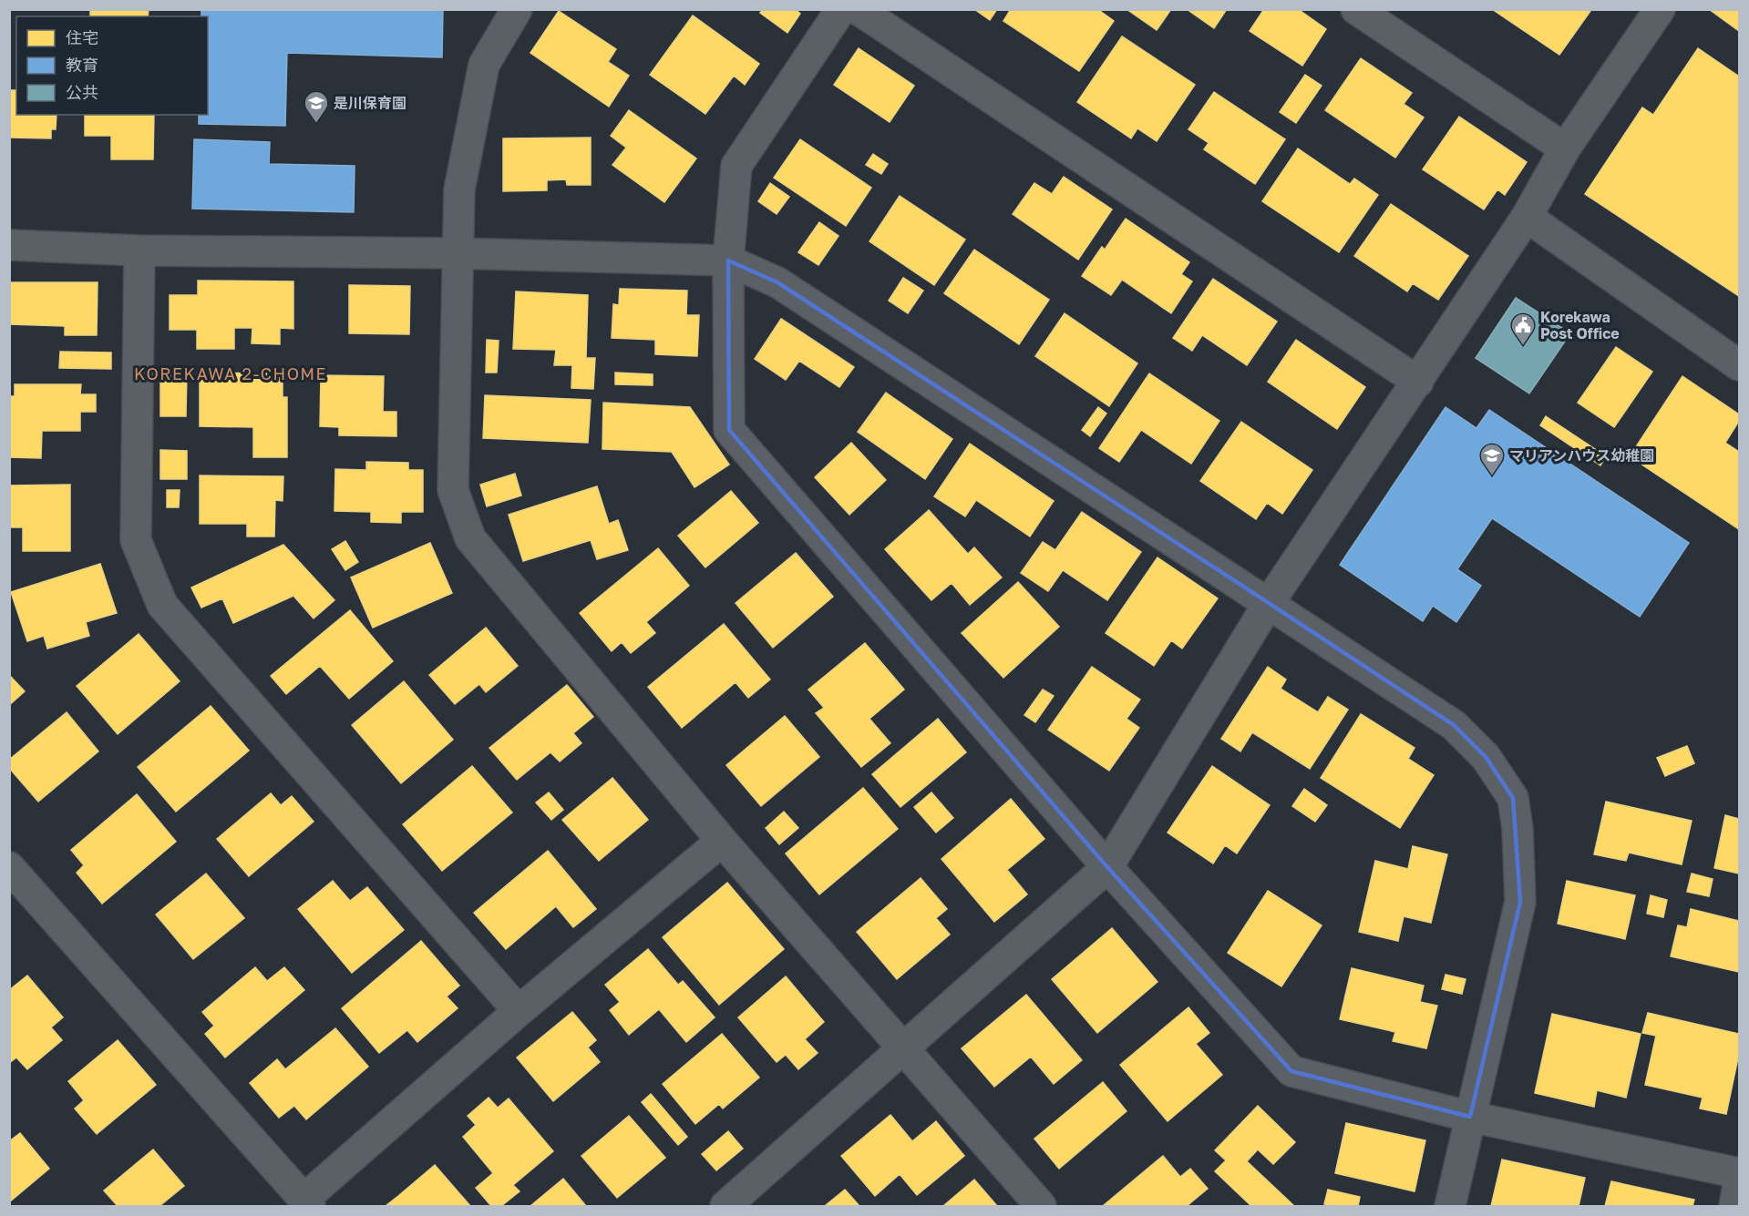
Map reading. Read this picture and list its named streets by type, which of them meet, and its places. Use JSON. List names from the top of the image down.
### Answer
{
  "districts": ["KOREKAWA 2-CHOME"],
  "places": {
    "school or university": ["是川保育園", "マリアンハウス幼稚園"],
    "public building": ["Korekawa Post Office"]
  },
  "legend": ["住宅", "教育", "公共"]
}
